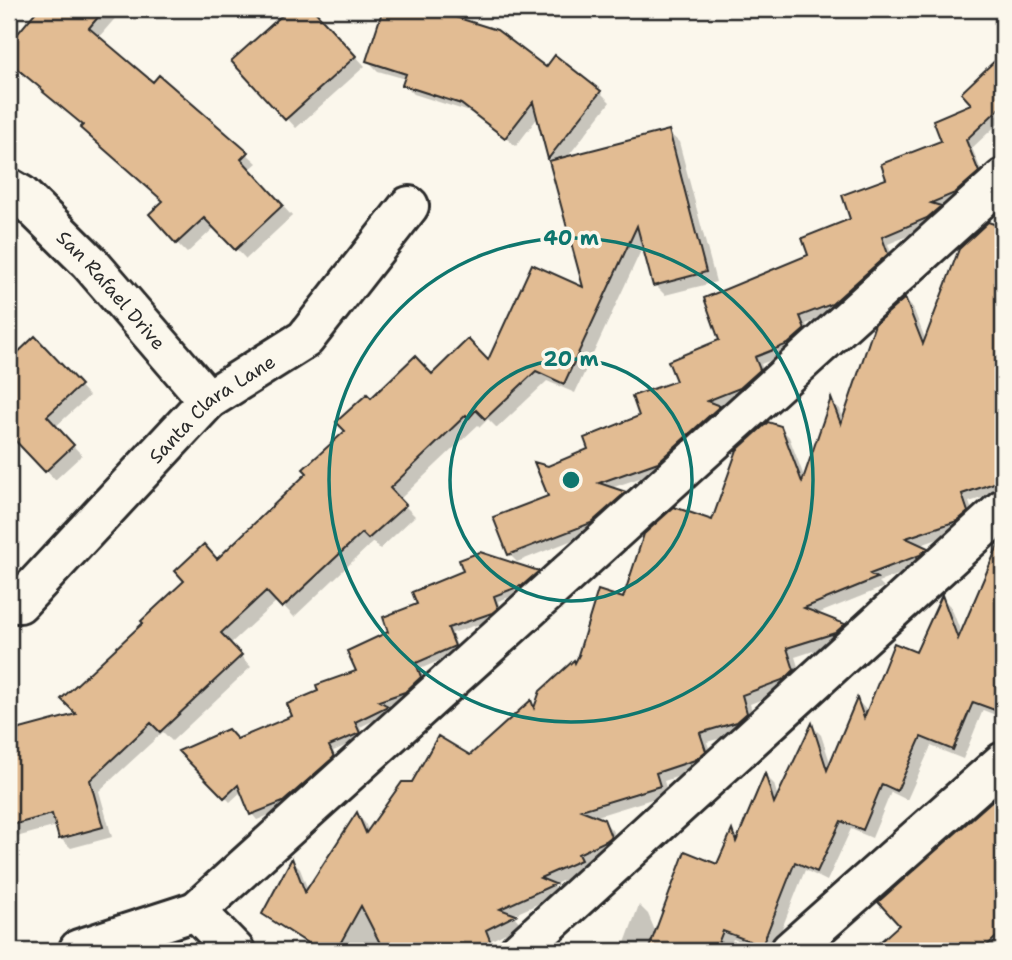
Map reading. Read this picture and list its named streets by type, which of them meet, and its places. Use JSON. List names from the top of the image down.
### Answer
{
  "streets": {
    "street": ["San Rafael Drive", "Santa Clara Lane"]
  },
  "crossings": [
    ["San Rafael Drive", "Santa Clara Lane"]
  ],
  "rings": ["40 m", "20 m"]
}
